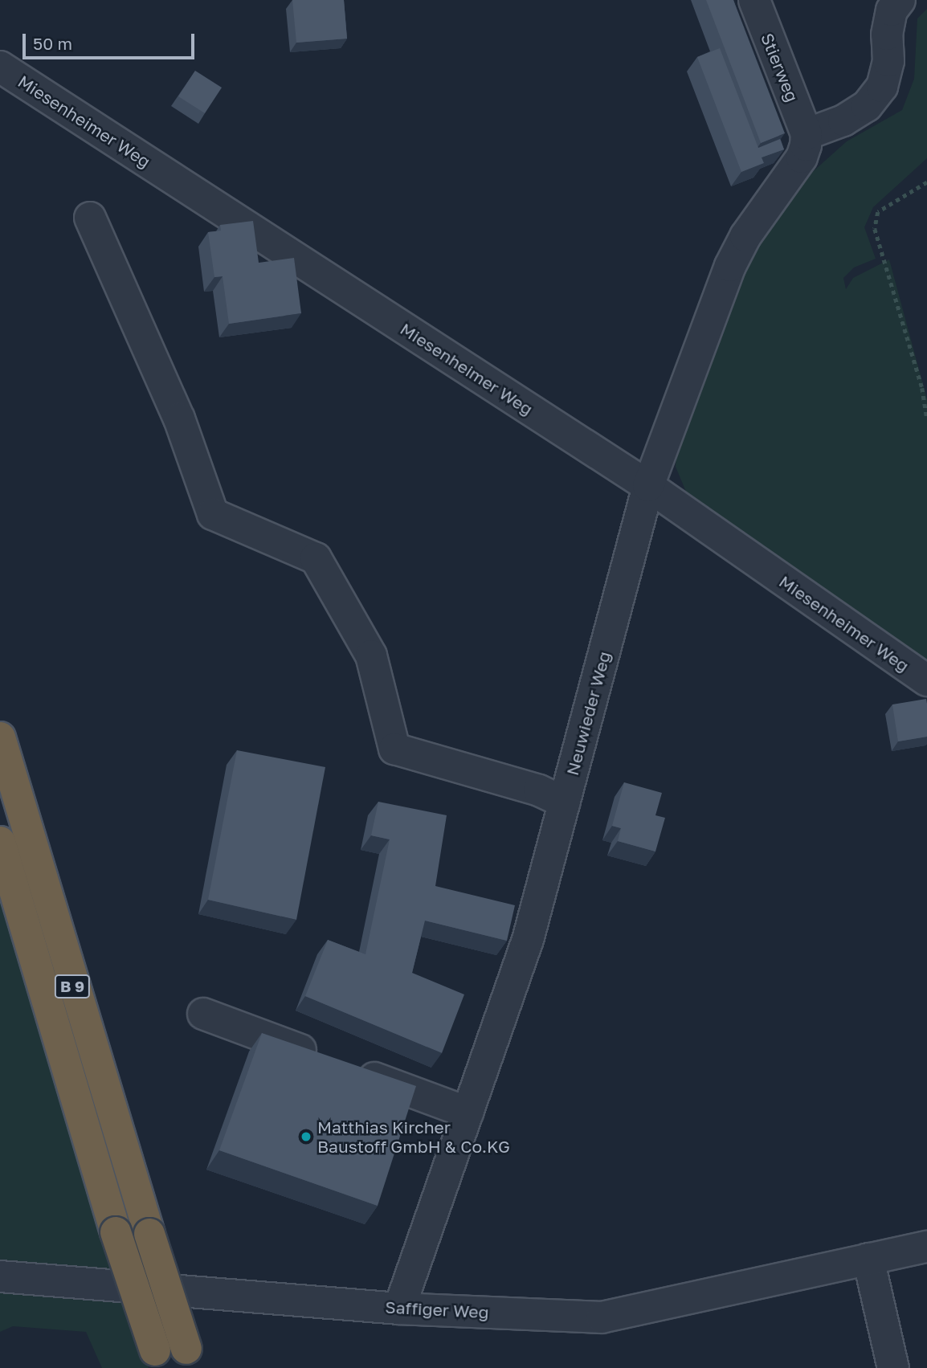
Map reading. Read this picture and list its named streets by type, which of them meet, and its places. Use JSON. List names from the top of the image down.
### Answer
{
  "streets": {
    "highway": ["B 9"],
    "street": [
      "Stierweg",
      "Miesenheimer Weg",
      "Neuwieder Weg",
      "Saffiger Weg"
    ]
  },
  "crossings": [
    ["Stierweg", "Neuwieder Weg"],
    ["Miesenheimer Weg", "Neuwieder Weg"],
    ["Neuwieder Weg", "Saffiger Weg"]
  ],
  "places": ["Matthias Kircher Baustoff GmbH & Co.KG"],
  "scale_bar": "50 m"
}
